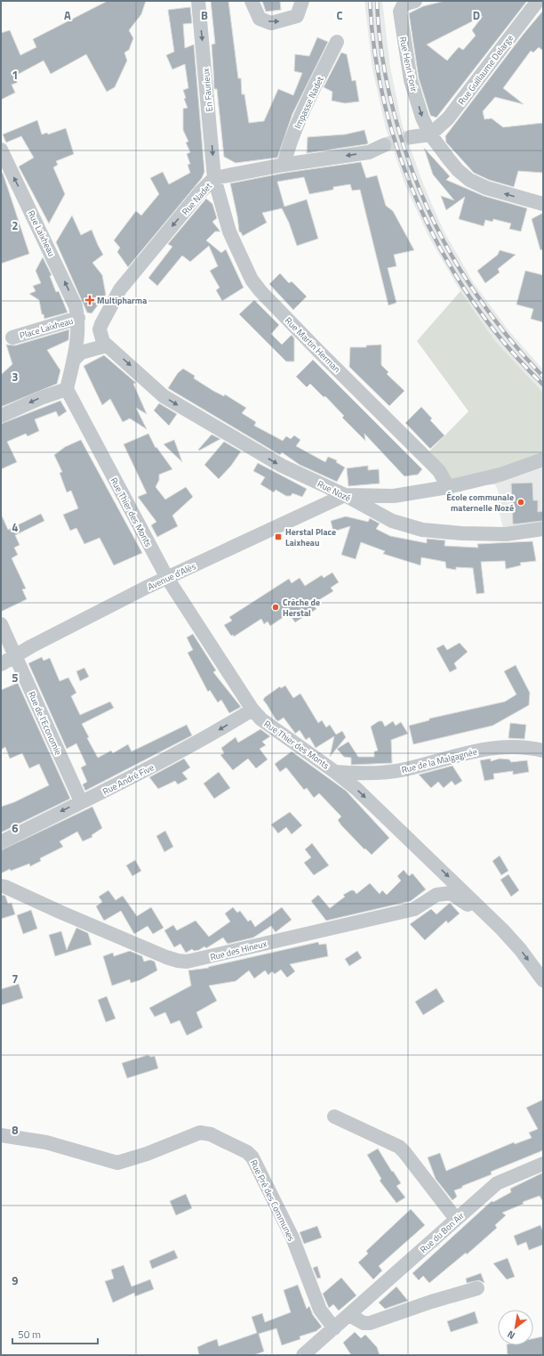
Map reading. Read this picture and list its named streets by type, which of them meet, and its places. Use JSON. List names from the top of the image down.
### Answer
{
  "streets": {
    "street": [
      "Rue Henri Forir",
      "Rue Guillaume Delarge",
      "En Faurieux",
      "Impasse Nadet",
      "Rue Nadet",
      "Rue Laixheau",
      "Place Laixheau",
      "Rue Martin Herman",
      "Rue Nozé",
      "Rue Thier des Monts",
      "Avenue d'Alès",
      "Rue de l'Economie",
      "Rue de la Malgagnée",
      "Rue André Five",
      "Rue des Hineux",
      "Rue Pré des Communes",
      "Rue du Bon Air"
    ]
  },
  "crossings": [
    ["Rue Henri Forir", "Rue Guillaume Delarge"],
    ["En Faurieux", "Rue Nadet"],
    ["En Faurieux", "Rue Martin Herman"],
    ["Impasse Nadet", "Rue Nadet"],
    ["Rue Nadet", "Place Laixheau"],
    ["Rue Nadet", "Rue Martin Herman"],
    ["Rue Laixheau", "Place Laixheau"],
    ["Place Laixheau", "Rue Thier des Monts"],
    ["Rue Nozé", "Avenue d'Alès"],
    ["Rue Thier des Monts", "Avenue d'Alès"],
    ["Rue Thier des Monts", "Rue de la Malgagnée"],
    ["Rue Thier des Monts", "Rue André Five"],
    ["Rue Thier des Monts", "Rue des Hineux"],
    ["Avenue d'Alès", "Rue de l'Economie"],
    ["Rue de l'Economie", "Rue André Five"],
    ["Rue Pré des Communes", "Rue du Bon Air"]
  ],
  "one_way": [
    "En Faurieux",
    "Rue Nadet",
    "Rue Laixheau",
    "Rue Nozé",
    "Rue Thier des Monts",
    "Rue André Five"
  ],
  "places": {
    "health": ["Multipharma"],
    "other": ["École communale maternelle Nozé", "Crêche de Herstal"],
    "transit": ["Herstal Place Laixheau"]
  },
  "scale_bar": "50 m",
  "north": "bottom left",
  "grid": {
    "columns": [
      "A",
      "B",
      "C",
      "D"
    ],
    "rows": [
      "1",
      "2",
      "3",
      "4",
      "5",
      "6",
      "7",
      "8",
      "9"
    ]
  }
}
